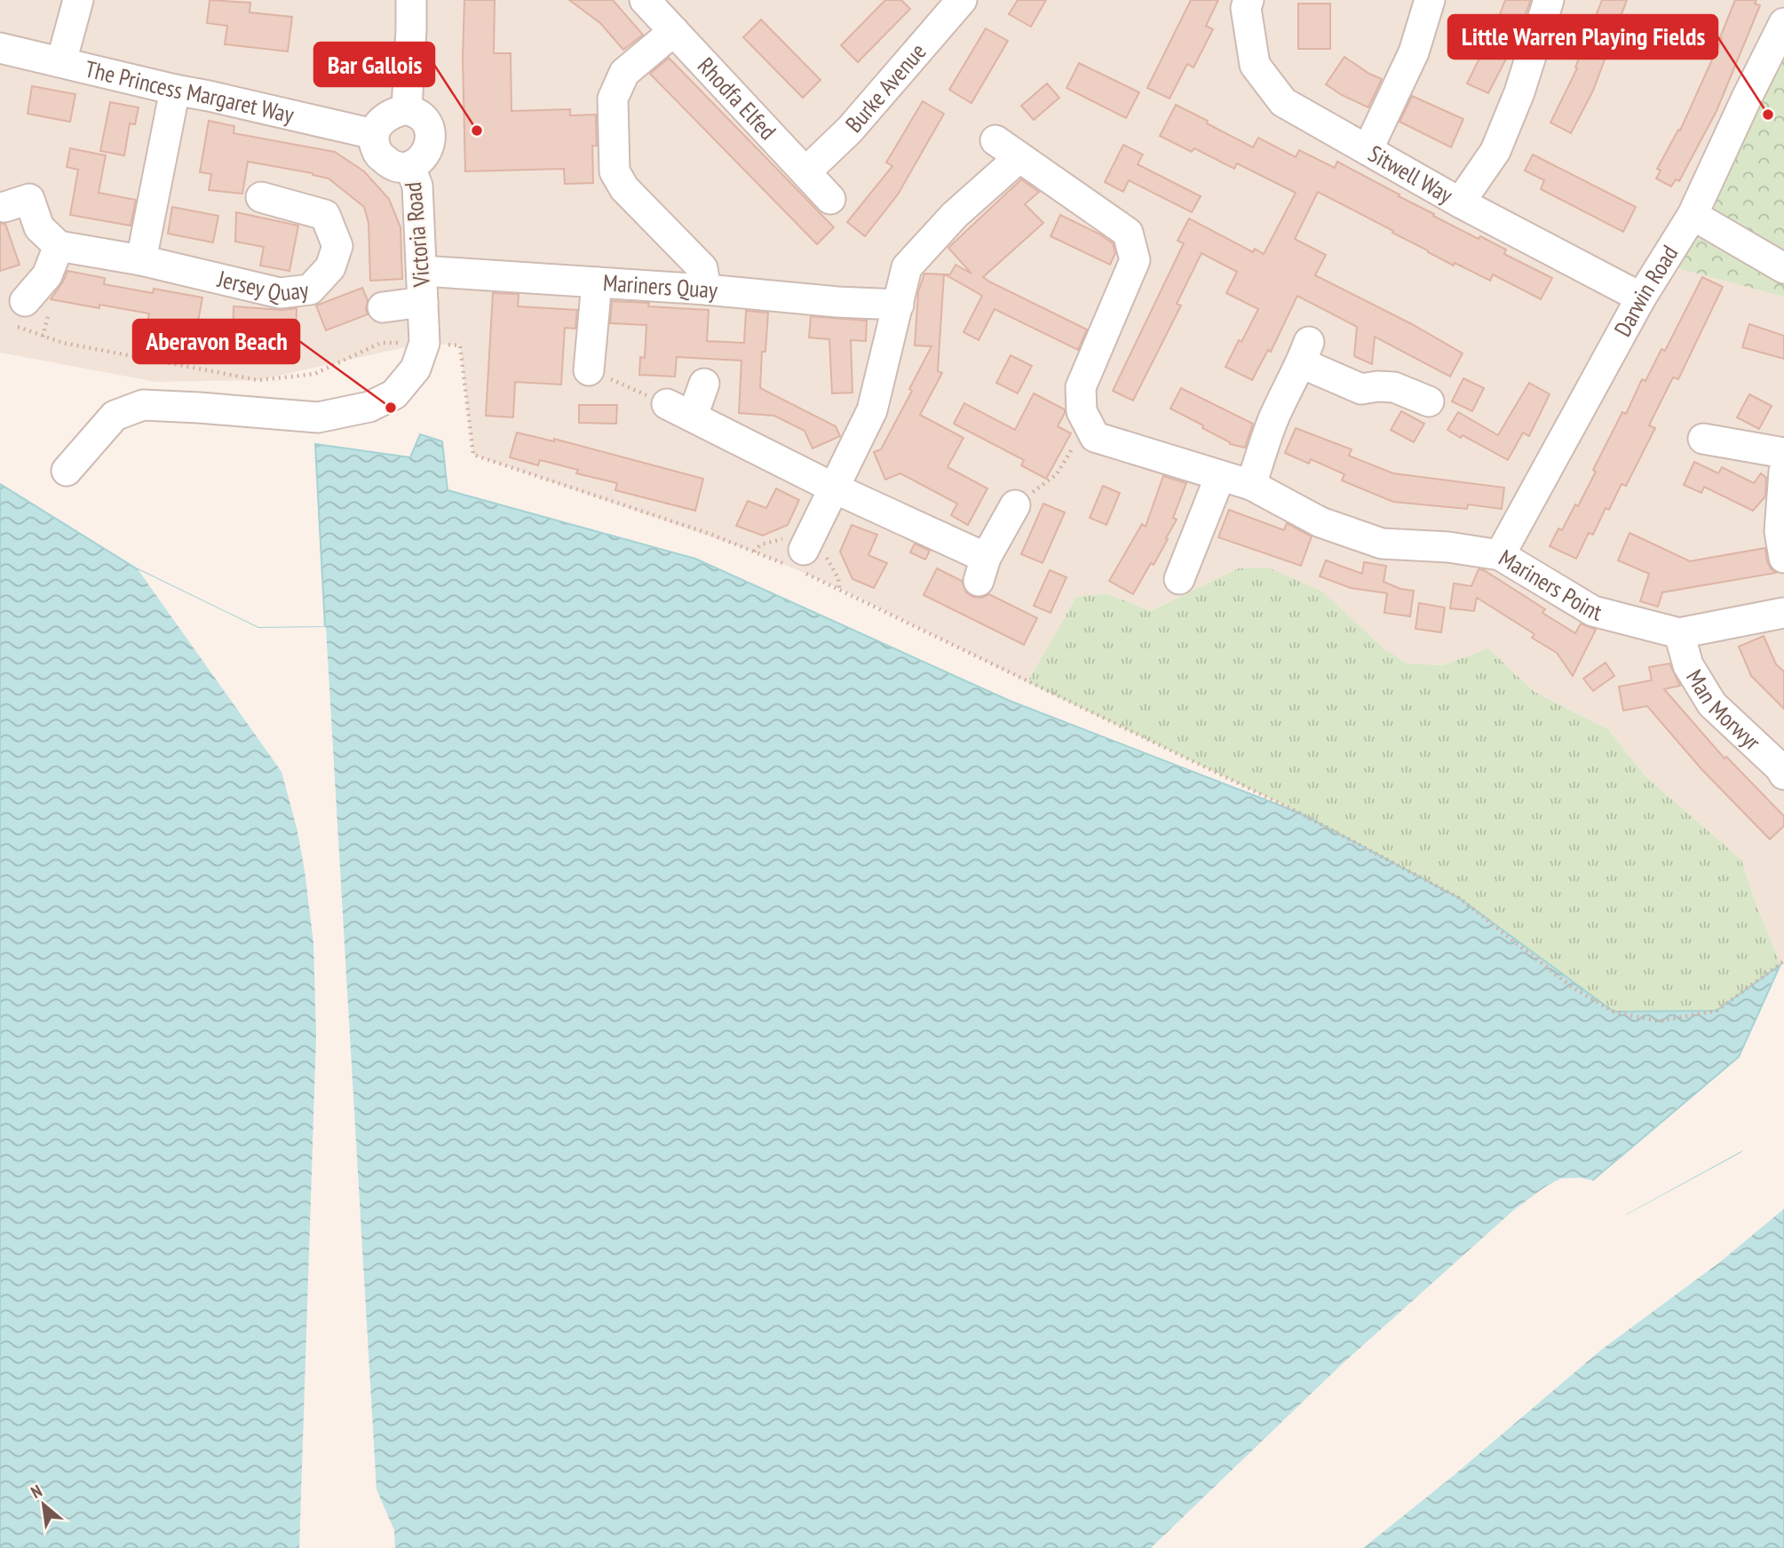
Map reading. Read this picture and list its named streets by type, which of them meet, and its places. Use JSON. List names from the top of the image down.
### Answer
{
  "streets": {
    "street": [
      "Burke Avenue",
      "The Princess Margaret Way",
      "Rhodfa Elfed",
      "Sitwell Way",
      "Victoria Road",
      "Jersey Quay",
      "Mariners Quay",
      "Darwin Road",
      "Mariners Point",
      "Man Morwyr"
    ]
  },
  "crossings": [
    ["Burke Avenue", "Rhodfa Elfed"],
    ["The Princess Margaret Way", "Victoria Road"],
    ["Sitwell Way", "Darwin Road"],
    ["Victoria Road", "Mariners Quay"],
    ["Darwin Road", "Mariners Point"],
    ["Mariners Point", "Man Morwyr"]
  ],
  "places": ["Little Warren Playing Fields", "Bar Gallois", "Aberavon Beach"],
  "north": "top left"
}
